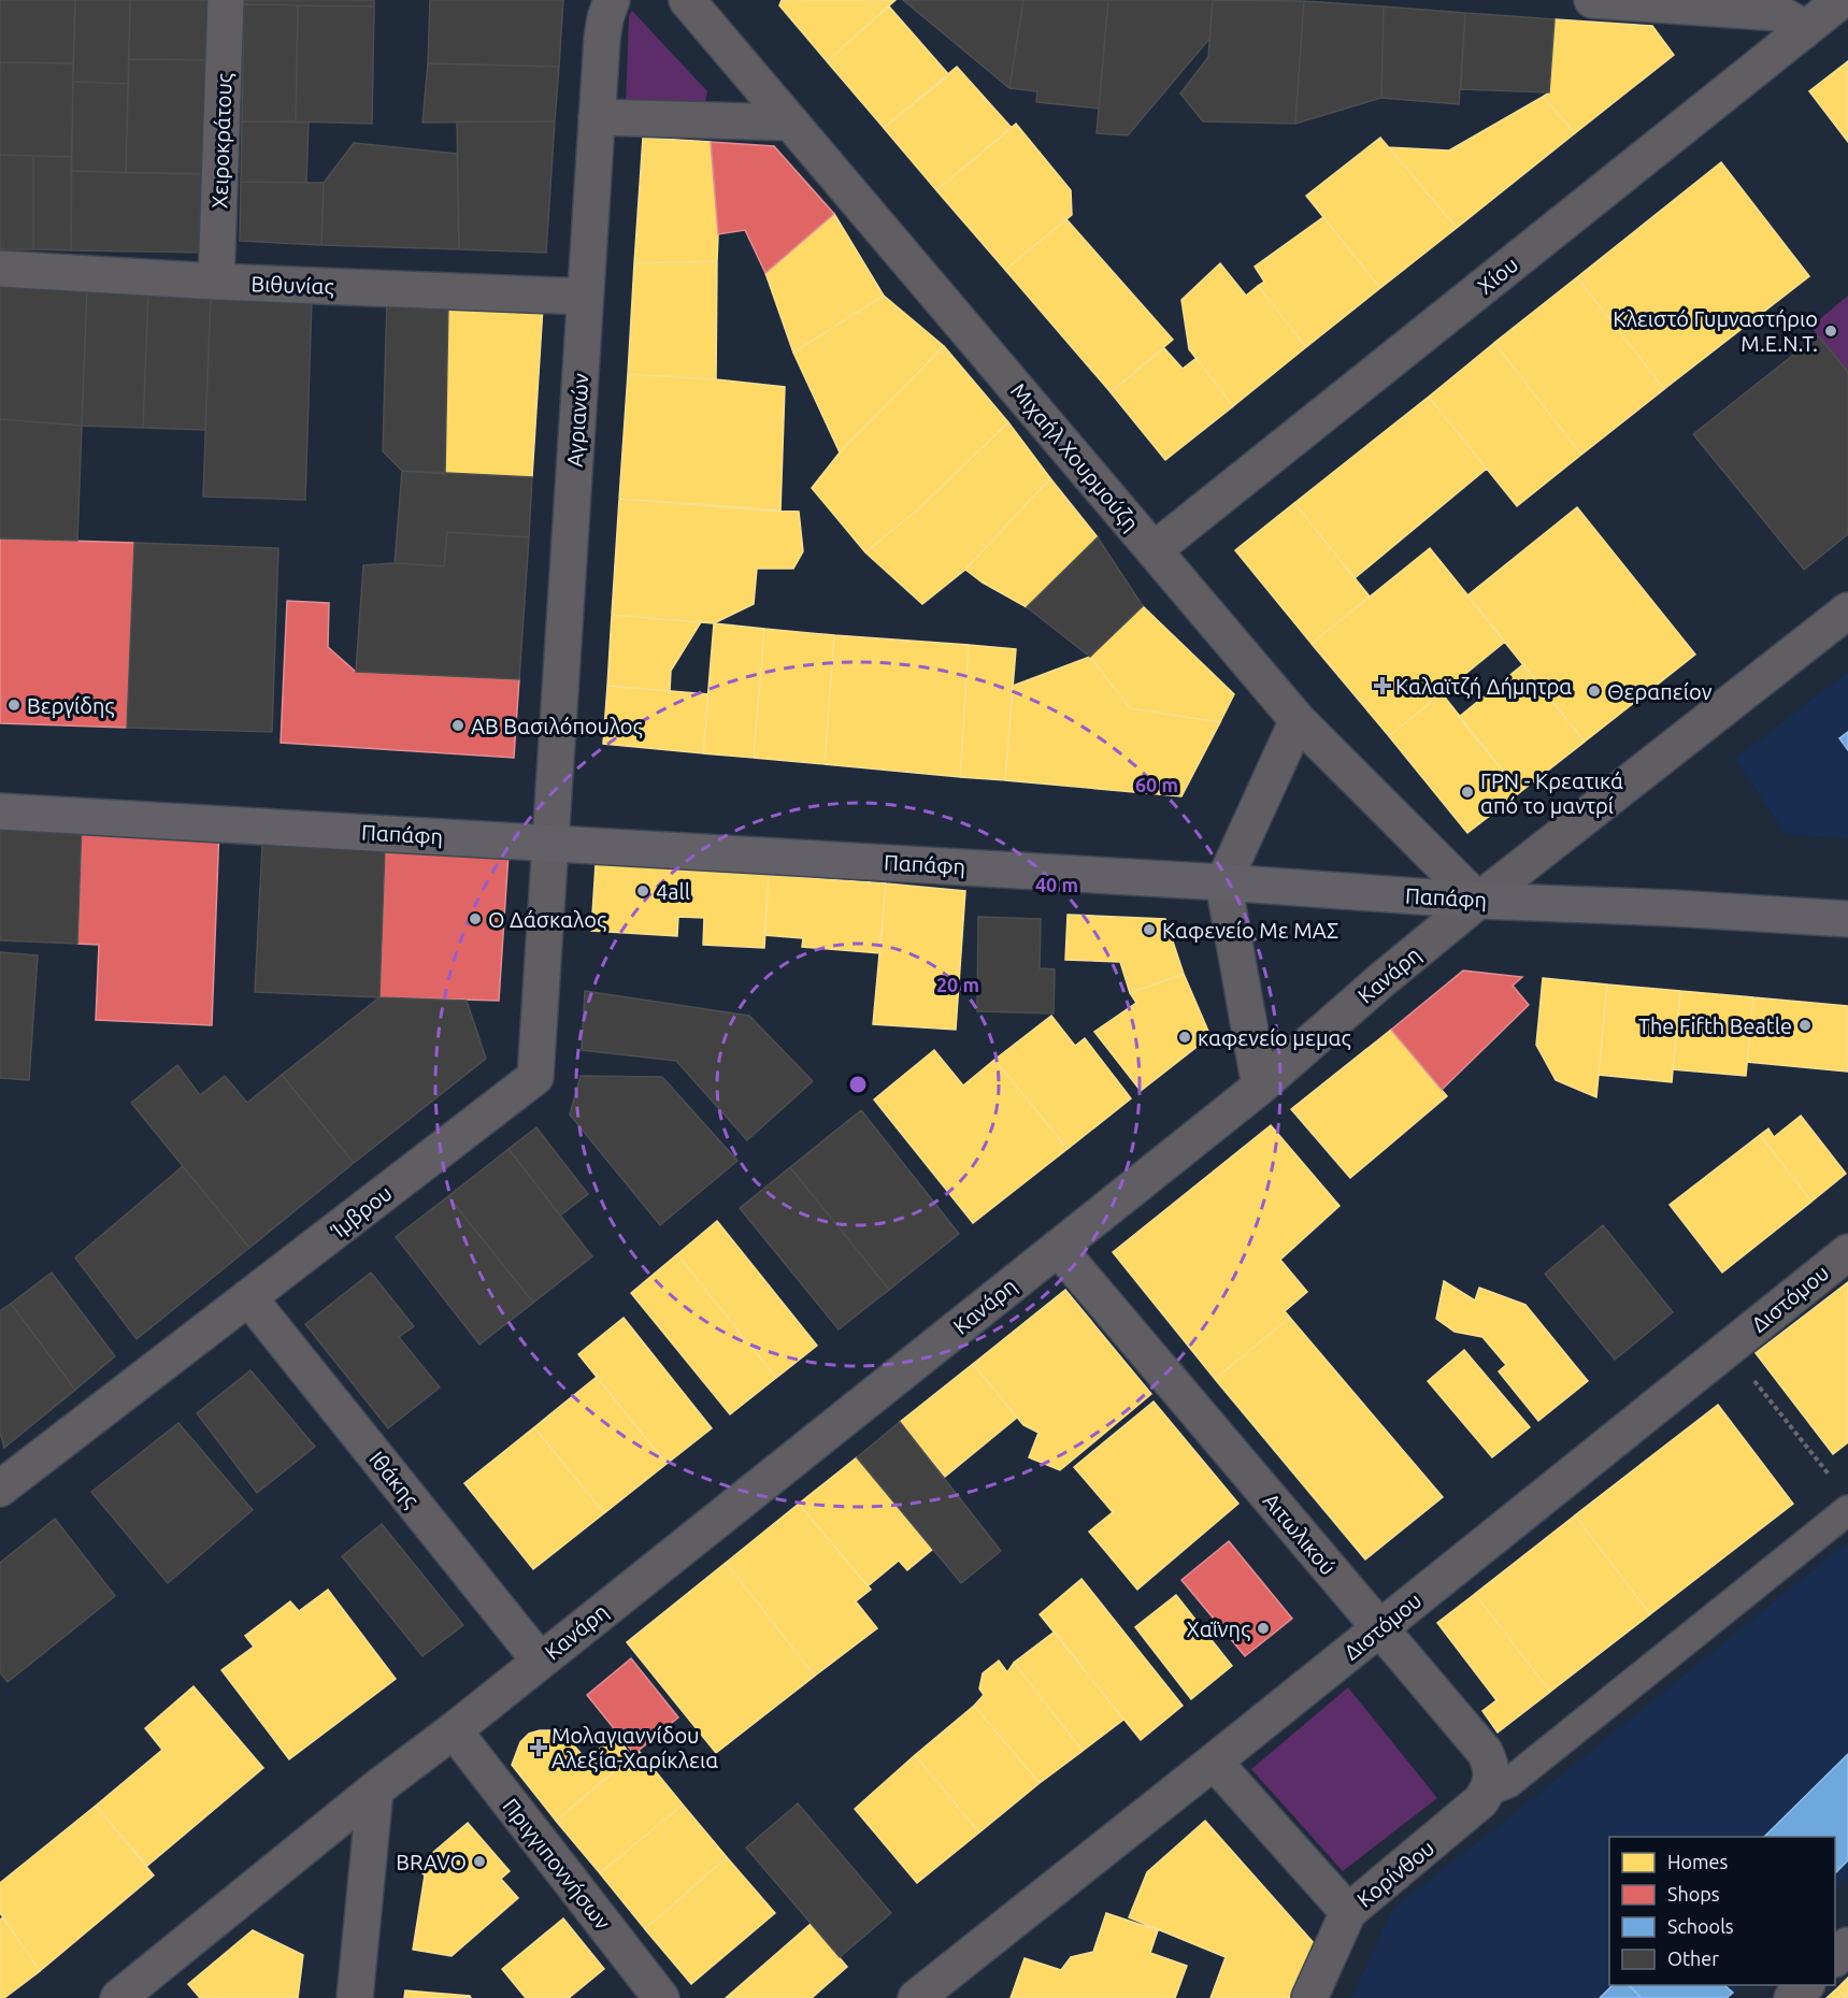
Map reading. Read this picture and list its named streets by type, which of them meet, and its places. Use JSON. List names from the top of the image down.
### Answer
{
  "streets": {
    "main road": ["Παπάφη"],
    "street": [
      "Χειροκράτους",
      "Χίου",
      "Βιθυνίας",
      "Αγριανών",
      "Μιχαήλ Χουρμούζη",
      "Κανάρη",
      "Ίμβρου",
      "Διστόμου",
      "Ιθάκης",
      "Αιτωλικού",
      "Πριγγιποννήσων",
      "Κορίνθου"
    ]
  },
  "crossings": [
    ["Χειροκράτους", "Βιθυνίας"],
    ["Χίου", "Μιχαήλ Χουρμούζη"],
    ["Βιθυνίας", "Αγριανών"],
    ["Αγριανών", "Παπάφη"],
    ["Αγριανών", "Ίμβρου"],
    ["Μιχαήλ Χουρμούζη", "Παπάφη"],
    ["Μιχαήλ Χουρμούζη", "Κανάρη"],
    ["Παπάφη", "Κανάρη"],
    ["Παπάφη", "Ίμβρου"],
    ["Κανάρη", "Ιθάκης"],
    ["Κανάρη", "Αιτωλικού"],
    ["Κανάρη", "Πριγγιποννήσων"],
    ["Ίμβρου", "Ιθάκης"],
    ["Διστόμου", "Αιτωλικού"],
    ["Αιτωλικού", "Κορίνθου"]
  ],
  "places": {
    "other": [
      "Κλειστό Γυμναστήριο Μ.Ε.Ν.Τ.",
      "Θεραπείον",
      "Βεργίδης",
      "ΑΒ Βασιλόπουλος",
      "ΓΡΝ - Κρεατικά από το μαντρί",
      "4all",
      "Ο Δάσκαλος",
      "Καφενείο Με ΜΑΣ",
      "The Fifth Beatle",
      "καφενείο μεμας",
      "Χαΐνης",
      "BRAVO"
    ],
    "health": ["Καλαϊτζή Δήμητρα", "Μολαγιαννίδου Αλεξία-Χαρίκλεια"]
  },
  "legend": [
    "Homes",
    "Shops",
    "Schools",
    "Other"
  ],
  "rings": ["60 m", "40 m", "20 m"]
}
